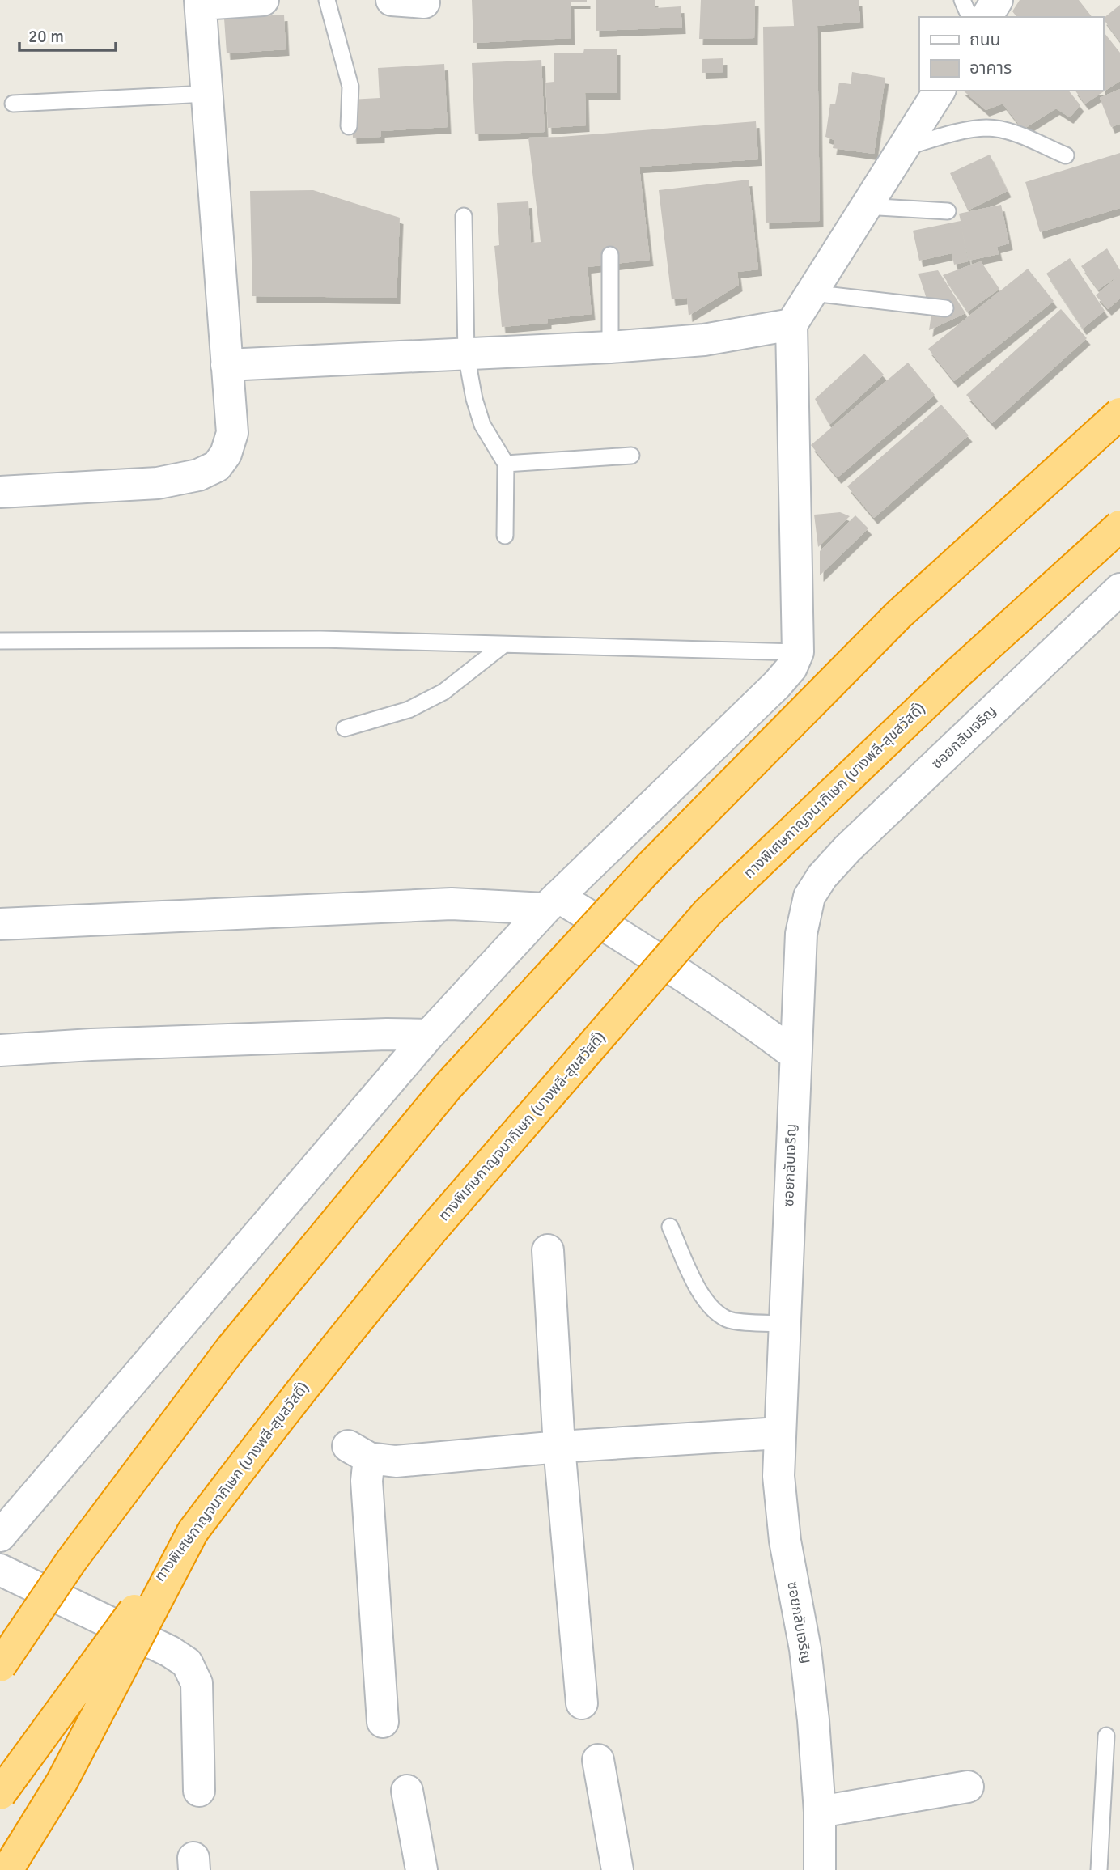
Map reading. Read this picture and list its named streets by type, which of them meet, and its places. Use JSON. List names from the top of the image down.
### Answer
{
  "streets": {
    "highway": ["ทางพิเศษกาญจนาภิเษก (บางพลี-สุขสวัสดิ์)"],
    "street": ["ซอยกลับเจริญ"]
  },
  "legend": ["ถนน", "อาคาร"],
  "scale_bar": "20 m"
}
